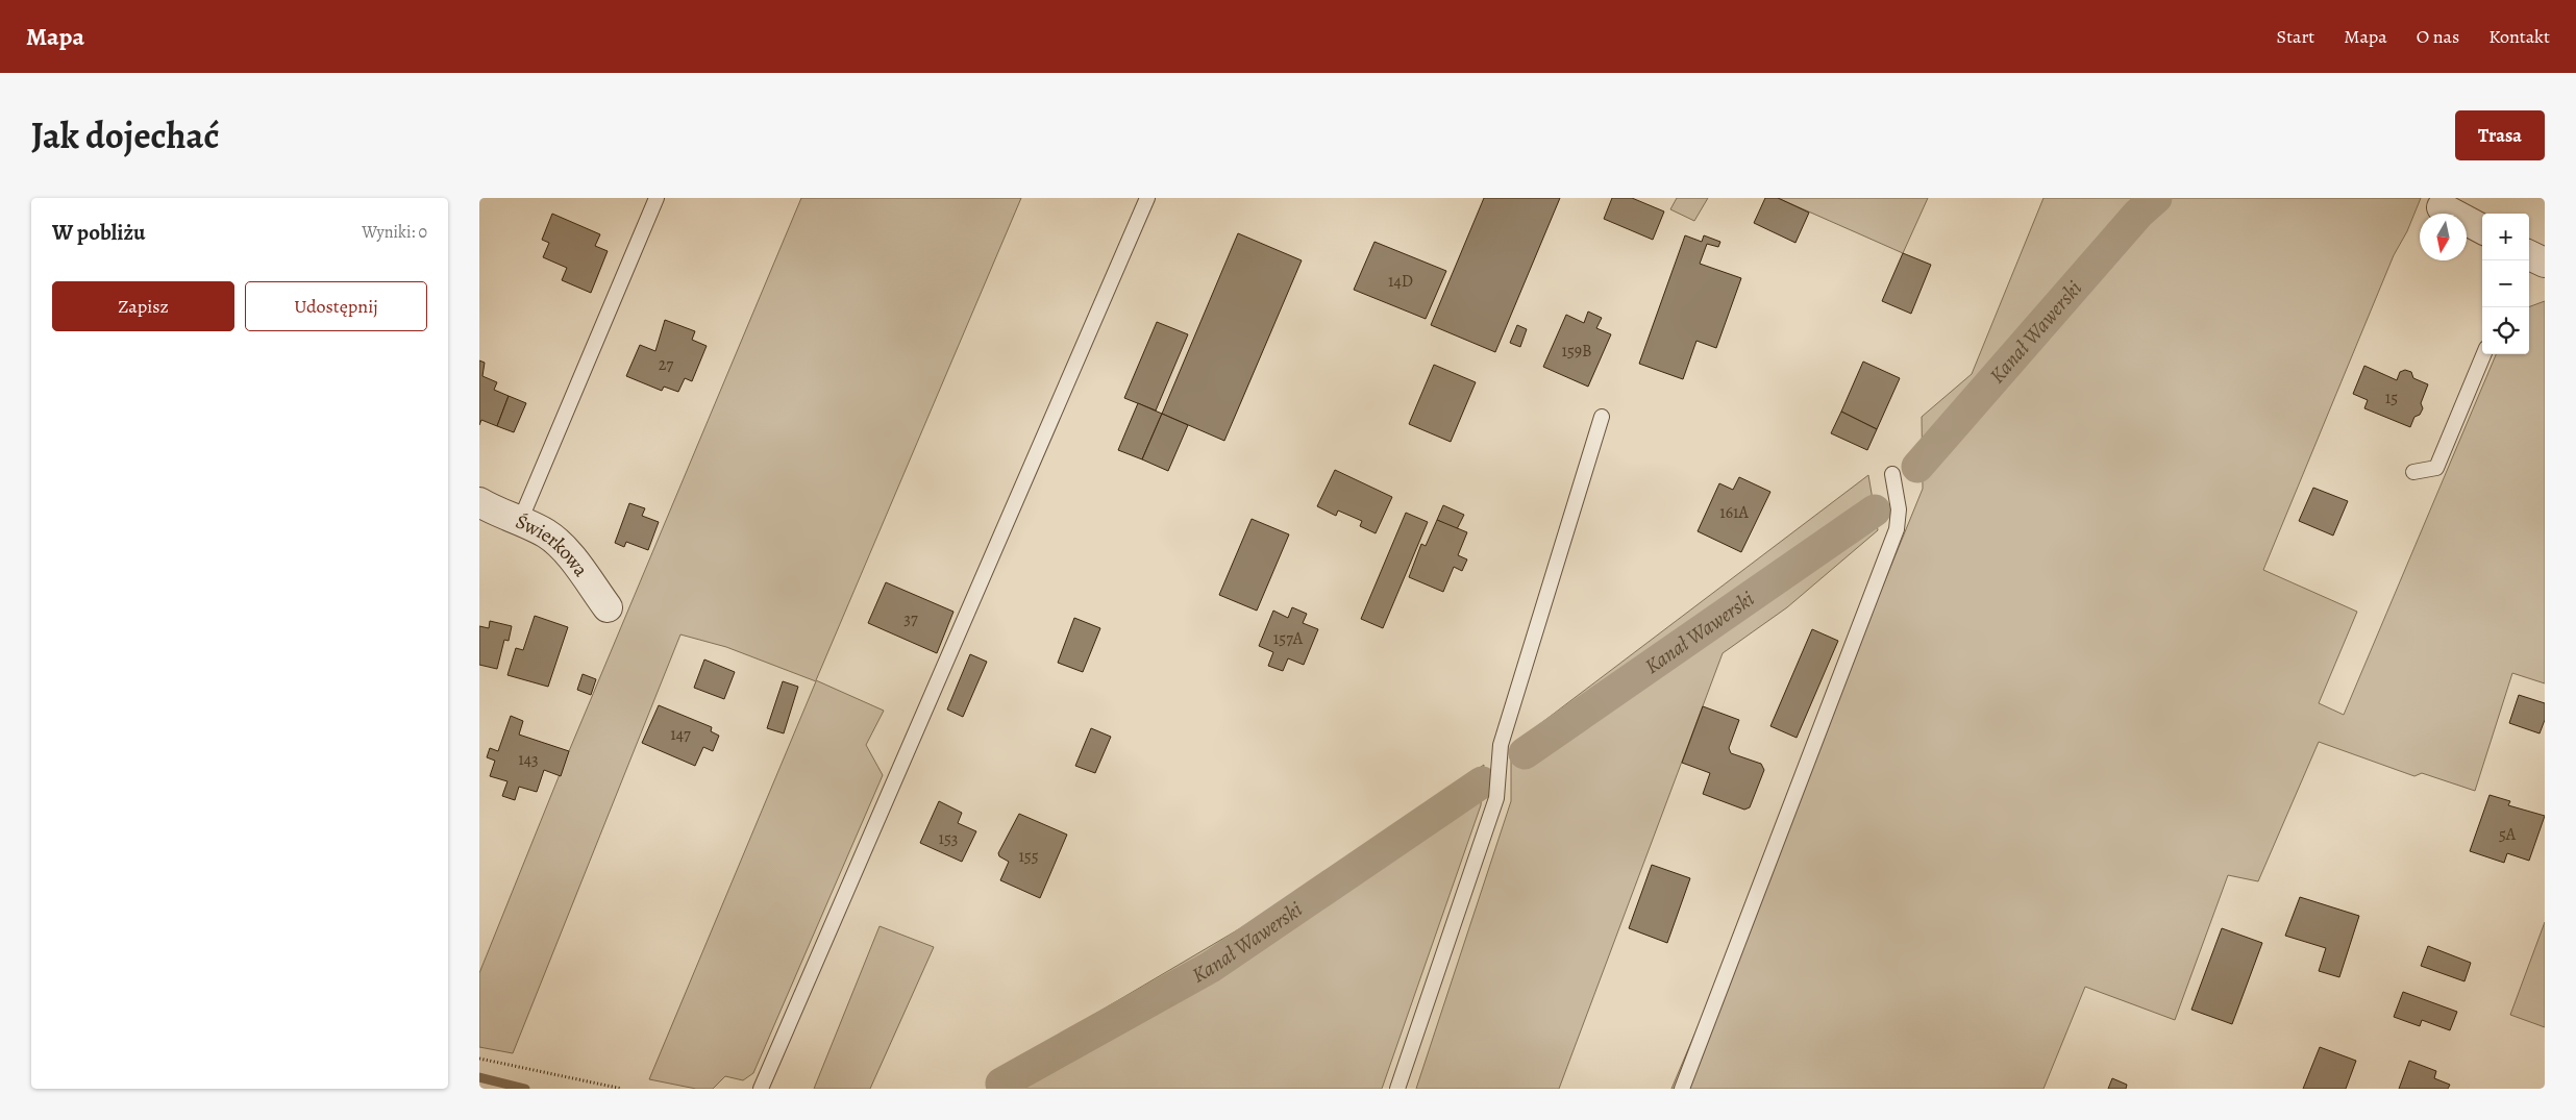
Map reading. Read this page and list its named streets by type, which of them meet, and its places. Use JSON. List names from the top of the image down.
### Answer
{
  "streets": {
    "street": ["Świerkowa"]
  },
  "water": ["Kanał Wawerski"],
  "house_numbers": [
    "14D",
    "159B",
    "27",
    "15",
    "161A",
    "37",
    "157A",
    "147",
    "143",
    "5A",
    "153",
    "155"
  ],
  "north": "bottom",
  "page": {
    "header": "Mapa",
    "nav": [
      "Start",
      "Mapa",
      "O nas",
      "Kontakt"
    ],
    "title": "Jak dojechać",
    "buttons": [
      "Trasa",
      ["Zapisz", "Udostępnij"]
    ],
    "heading": ["W pobliżu", "Wyniki: 0"],
    "map_buttons": ["+", "−"]
  }
}
